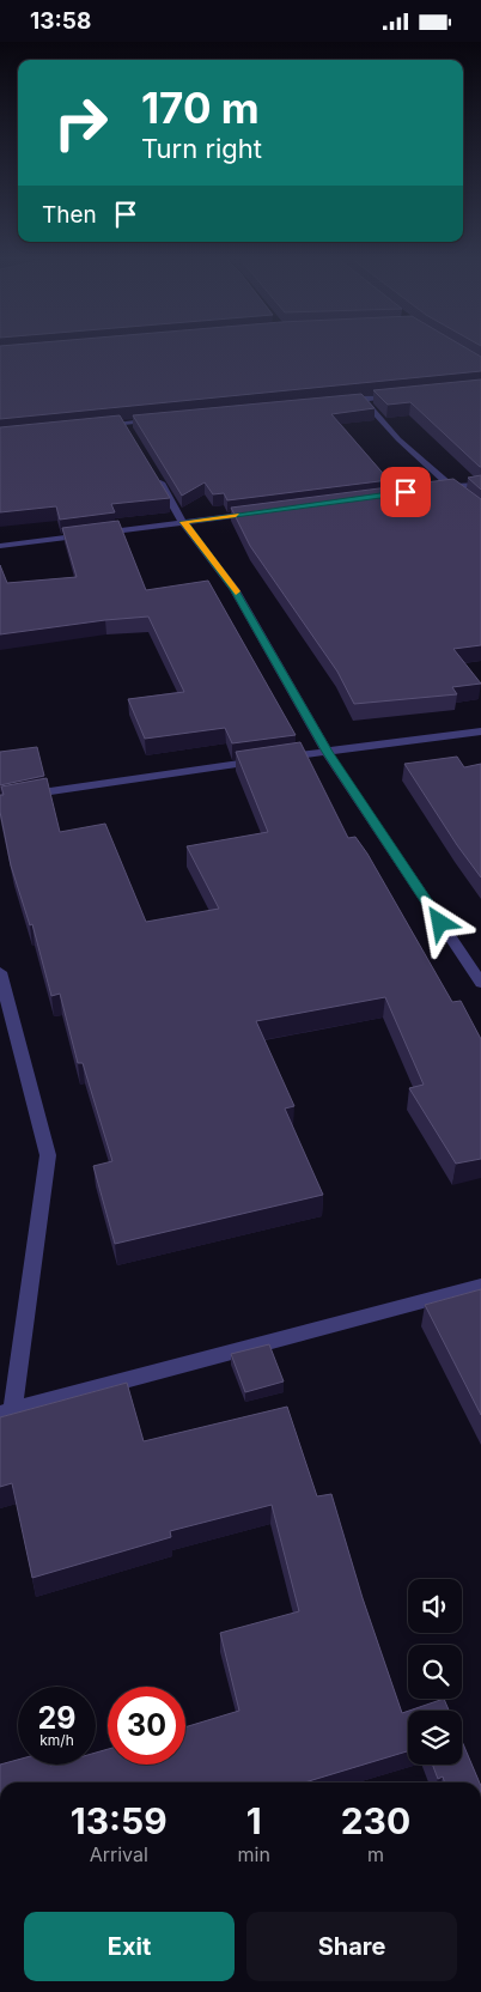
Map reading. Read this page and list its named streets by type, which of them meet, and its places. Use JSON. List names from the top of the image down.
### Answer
{
  "page": {
    "status": "13:58",
    "turn": ["170 m", "Turn right"],
    "then": "Then",
    "speed": "29 km/h",
    "limit": "30",
    "eta": [
      "13:59",
      "Arrival",
      "1",
      "min",
      "230",
      "m"
    ],
    "buttons": ["Exit", "Share"]
  }
}
